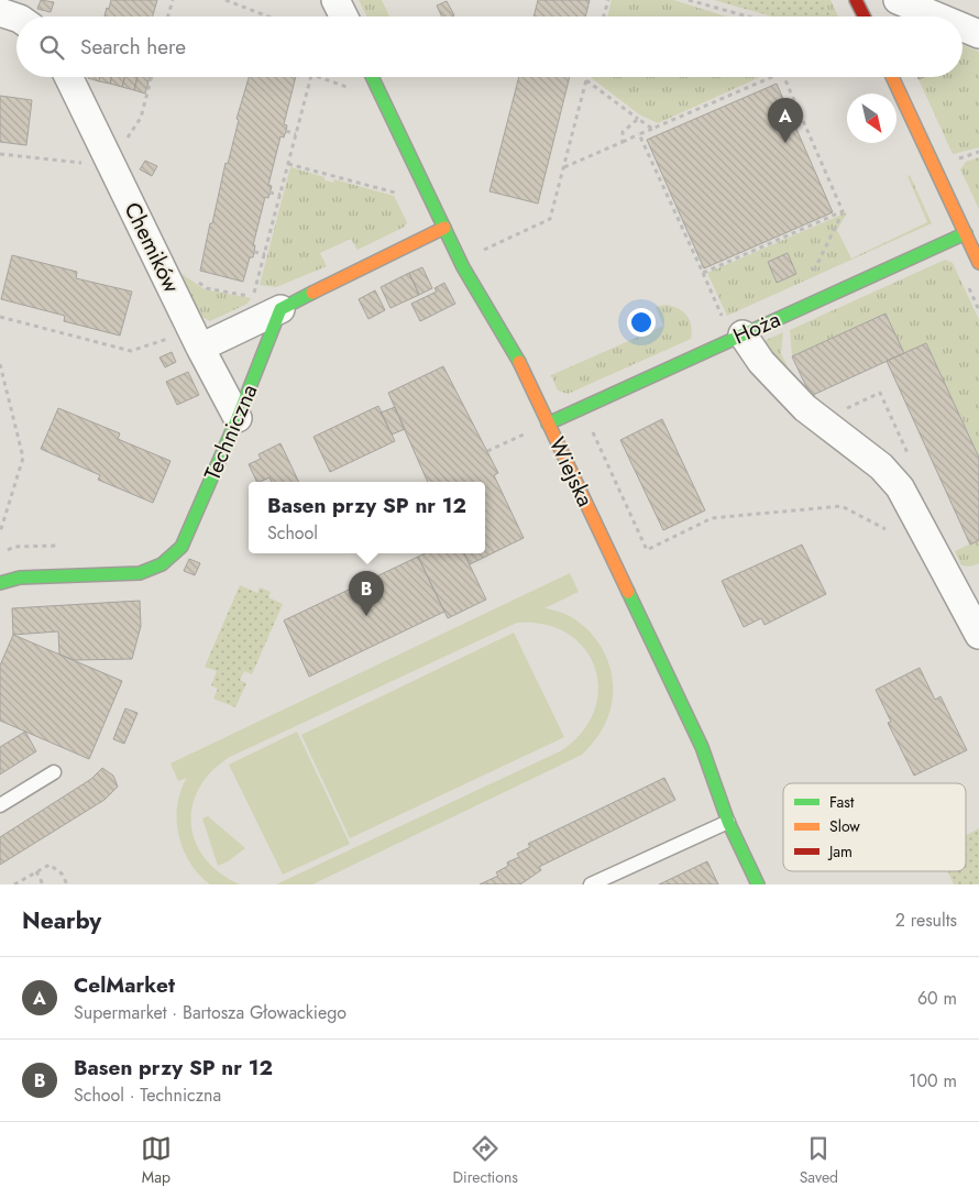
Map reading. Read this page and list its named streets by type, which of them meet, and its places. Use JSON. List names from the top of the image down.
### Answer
{
  "streets": {
    "street": [
      "Chemików",
      "Hoża",
      "Techniczna",
      "Wiejska"
    ]
  },
  "crossings": [
    ["Chemików", "Techniczna"],
    ["Hoża", "Wiejska"]
  ],
  "legend": ["Fast", "Slow", "Jam"],
  "north": "bottom right",
  "page": {
    "search": "Search here",
    "pins": ["A", "B"],
    "popup": ["Basen przy SP nr 12", "School"],
    "heading": ["Nearby", "2 results"],
    "list": [
      {
        "mark": "A",
        "name": "CelMarket",
        "note": "Supermarket · Bartosza Głowackiego",
        "value": "60 m"
      },
      {
        "mark": "B",
        "name": "Basen przy SP nr 12",
        "note": "School · Techniczna",
        "value": "100 m"
      }
    ],
    "nav": ["Map", "Directions", "Saved"]
  }
}
